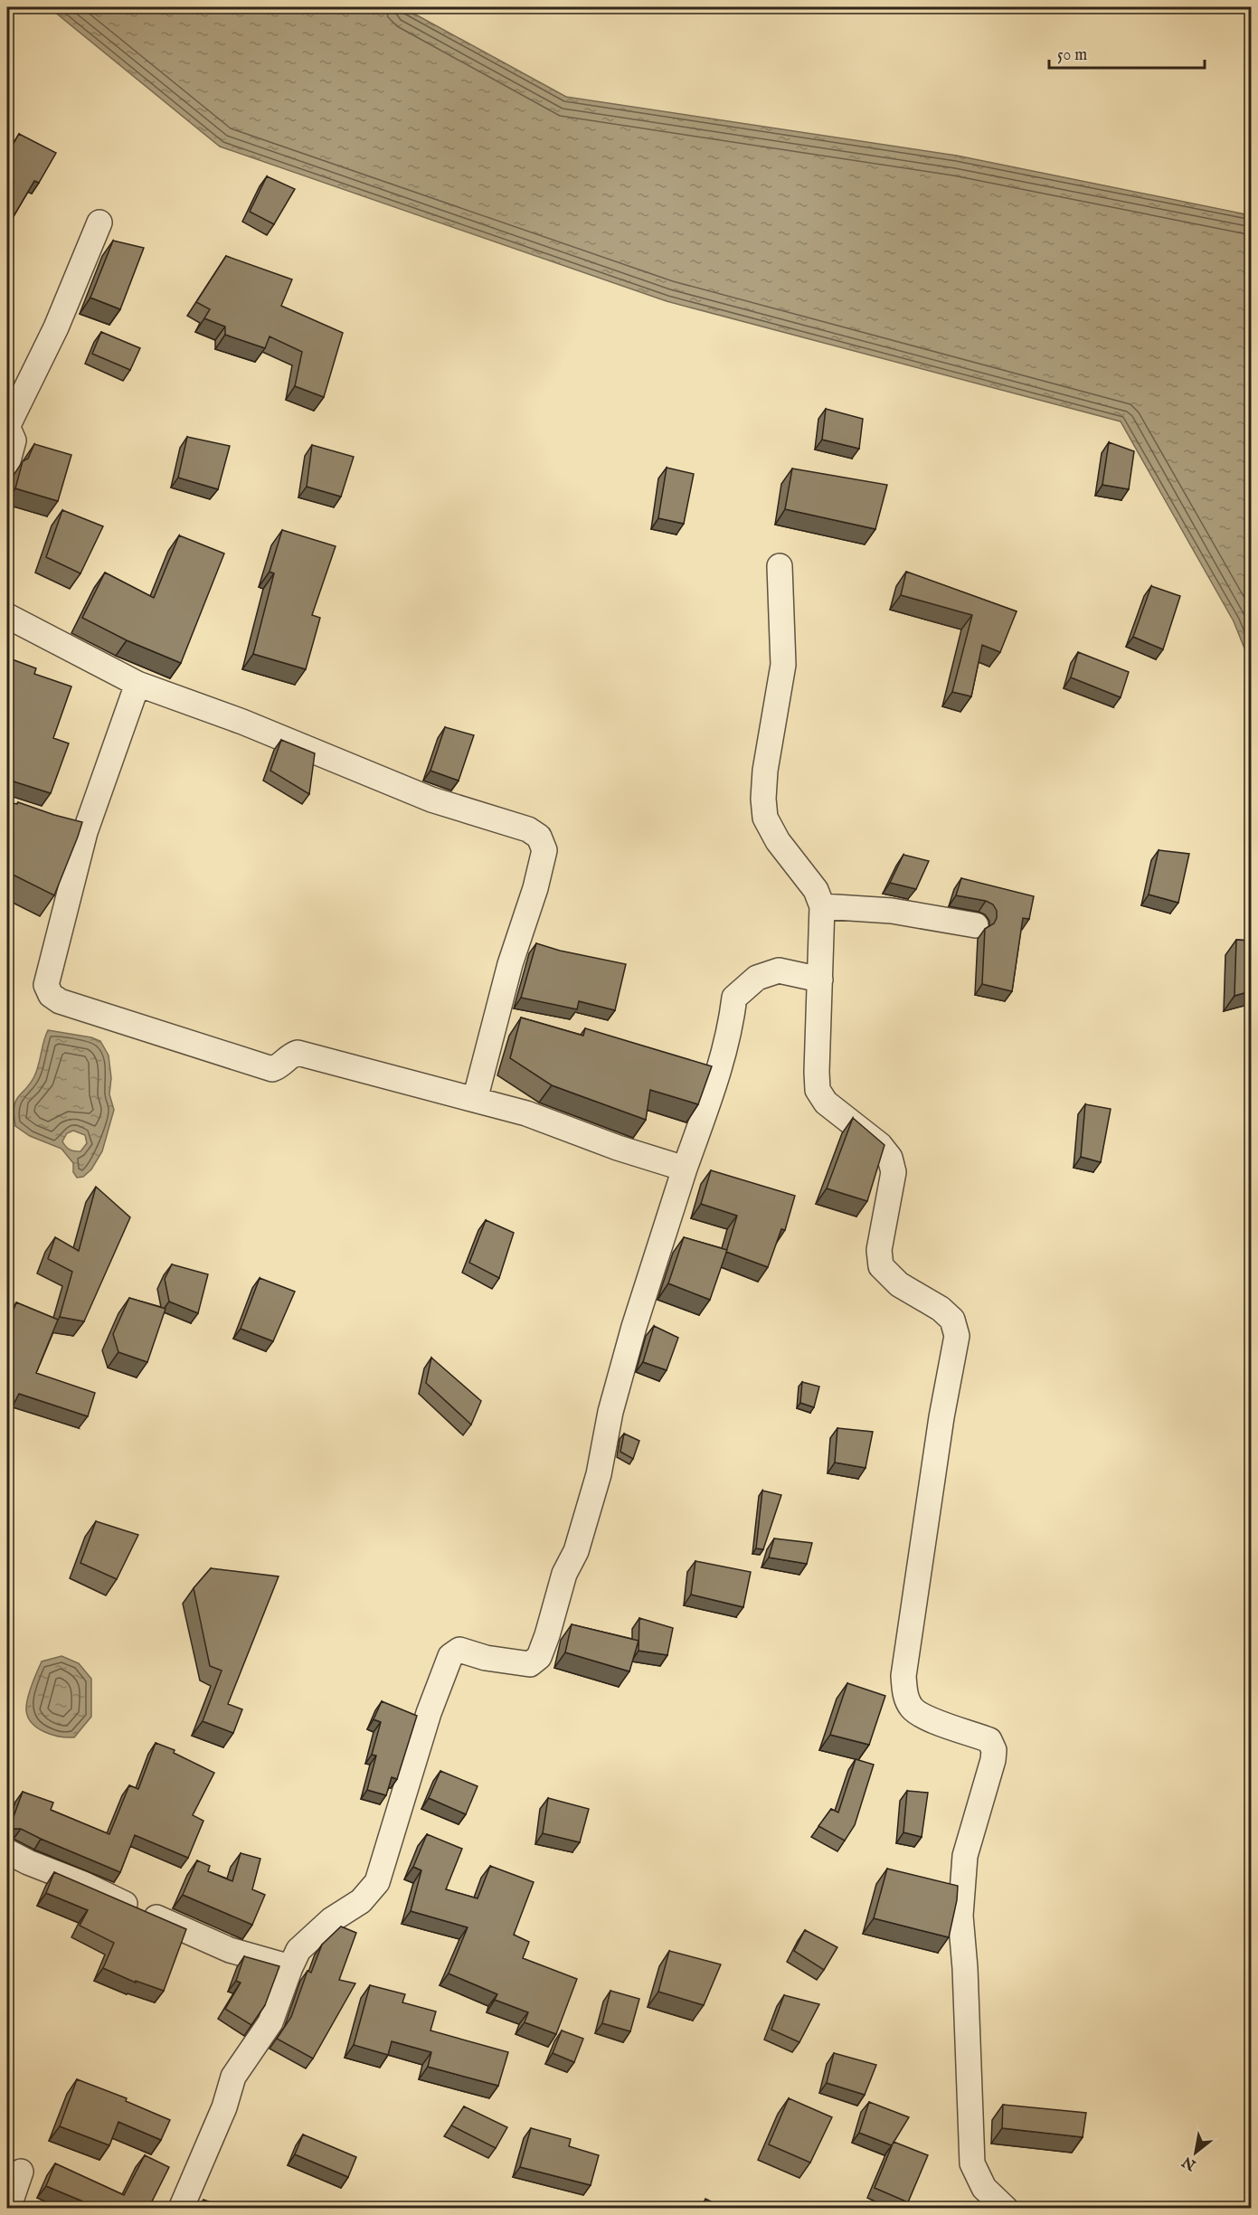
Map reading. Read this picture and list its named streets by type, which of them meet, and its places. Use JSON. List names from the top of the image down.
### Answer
{
  "scale_bar": "50 m",
  "north": "bottom left"
}
